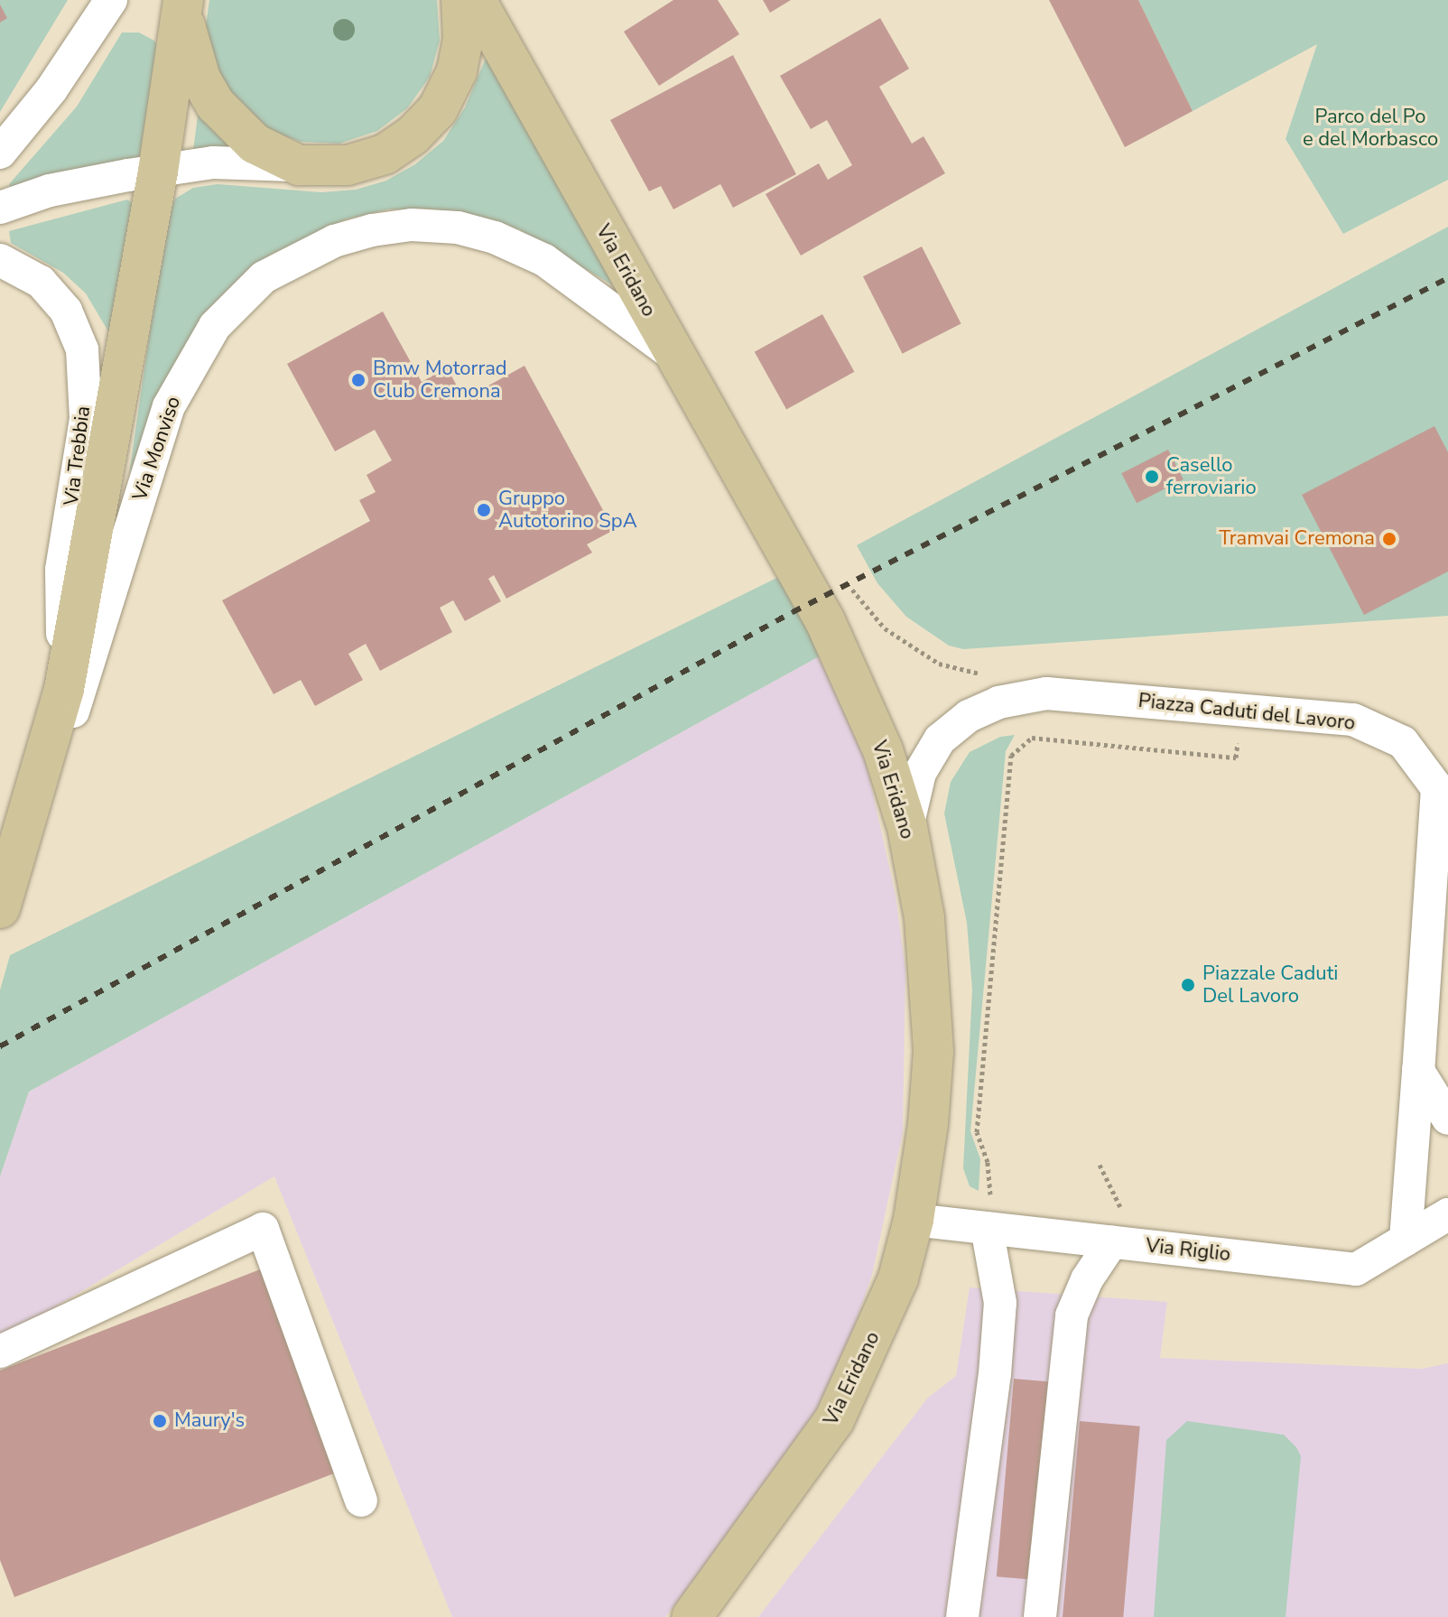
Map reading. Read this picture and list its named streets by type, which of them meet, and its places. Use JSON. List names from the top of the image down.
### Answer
{
  "streets": {
    "main road": ["Via Eridano", "Via Monviso"],
    "street": ["Via Trebbia", "Piazza Caduti del Lavoro", "Via Riglio"]
  },
  "crossings": [
    ["Via Eridano", "Via Monviso"],
    ["Via Eridano", "Piazza Caduti del Lavoro"],
    ["Via Eridano", "Via Riglio"],
    ["Via Monviso", "Via Trebbia"]
  ],
  "parks": ["Parco del Po e del Morbasco"],
  "places": [
    "Bmw Motorrad Club Cremona",
    "Casello ferroviario",
    "Gruppo Autotorino SpA",
    "Tramvai Cremona",
    "Piazzale Caduti Del Lavoro",
    "Maury's"
  ]
}
